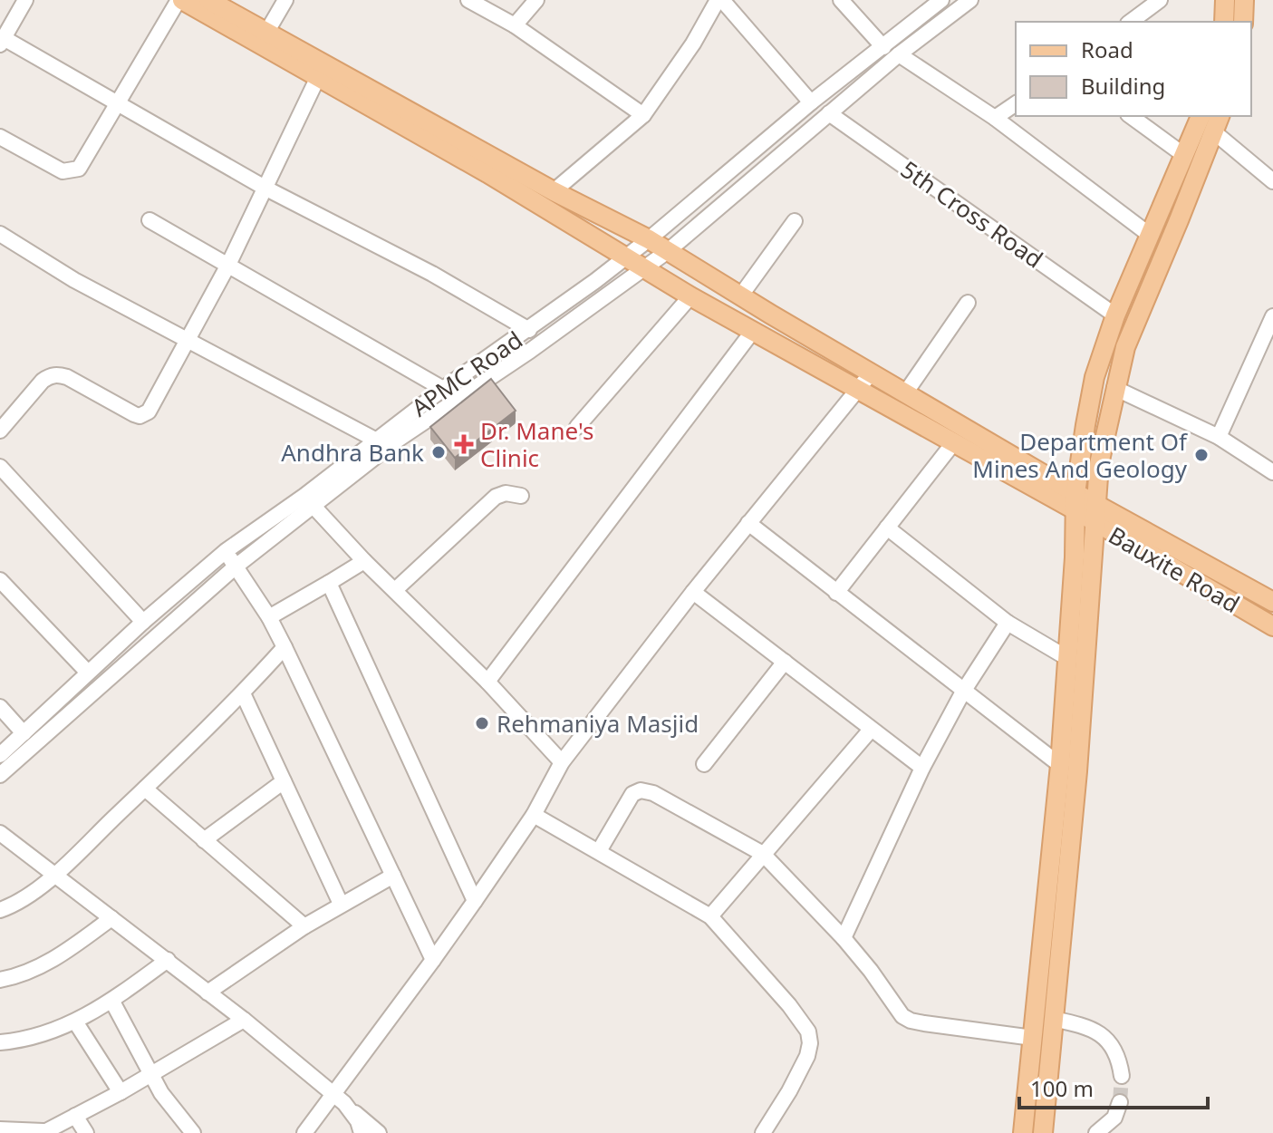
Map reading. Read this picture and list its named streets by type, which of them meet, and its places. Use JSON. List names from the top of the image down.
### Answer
{
  "streets": {
    "main road": ["Bauxite Road"],
    "street": ["5th Cross Road", "APMC Road"]
  },
  "crossings": [
    ["5th Cross Road", "APMC Road"]
  ],
  "places": {
    "health": ["Dr. Mane's Clinic"],
    "other": ["Andhra Bank", "Department Of Mines And Geology", "Rehmaniya Masjid"]
  },
  "legend": ["Road", "Building"],
  "scale_bar": "100 m"
}
